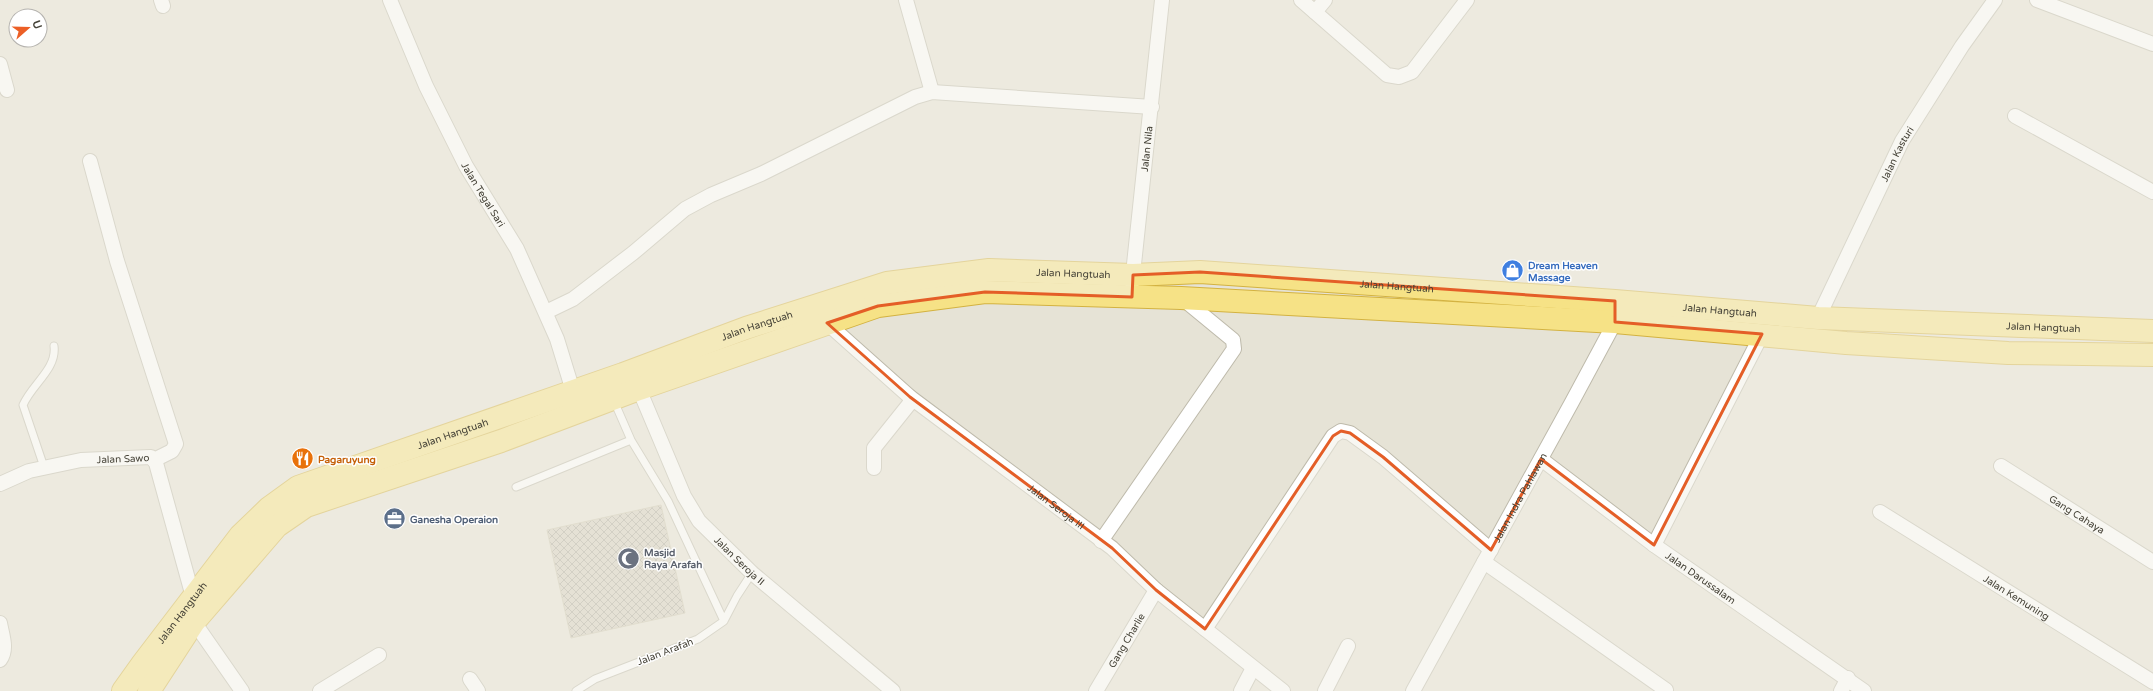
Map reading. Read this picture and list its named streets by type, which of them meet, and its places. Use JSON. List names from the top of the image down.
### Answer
{
  "streets": {
    "highway": ["Jalan Hangtuah"],
    "street": [
      "Jalan Nila",
      "Jalan Kasturi",
      "Jalan Tegal Sari",
      "Jalan Sawo",
      "Jalan Indra Pahlawan",
      "Jalan Seroja III",
      "Gang Cahaya",
      "Jalan Seroja II",
      "Jalan Darussalam",
      "Jalan Kemuning",
      "Gang Charlie"
    ],
    "lane": ["Jalan Arafah"]
  },
  "crossings": [
    ["Jalan Nila", "Jalan Hangtuah"],
    ["Jalan Kasturi", "Jalan Hangtuah"],
    ["Jalan Tegal Sari", "Jalan Hangtuah"],
    ["Jalan Hangtuah", "Jalan Sawo"],
    ["Jalan Hangtuah", "Jalan Indra Pahlawan"],
    ["Jalan Hangtuah", "Jalan Seroja III"],
    ["Jalan Hangtuah", "Jalan Seroja II"],
    ["Jalan Indra Pahlawan", "Jalan Darussalam"],
    ["Jalan Seroja III", "Gang Charlie"],
    ["Jalan Seroja II", "Jalan Arafah"]
  ],
  "places": {
    "shop": ["Dream Heaven Massage"],
    "restaurant": ["Pagaruyung"],
    "office": ["Ganesha Operaion"],
    "mosque": ["Masjid Raya Arafah"]
  },
  "north": "right"
}
